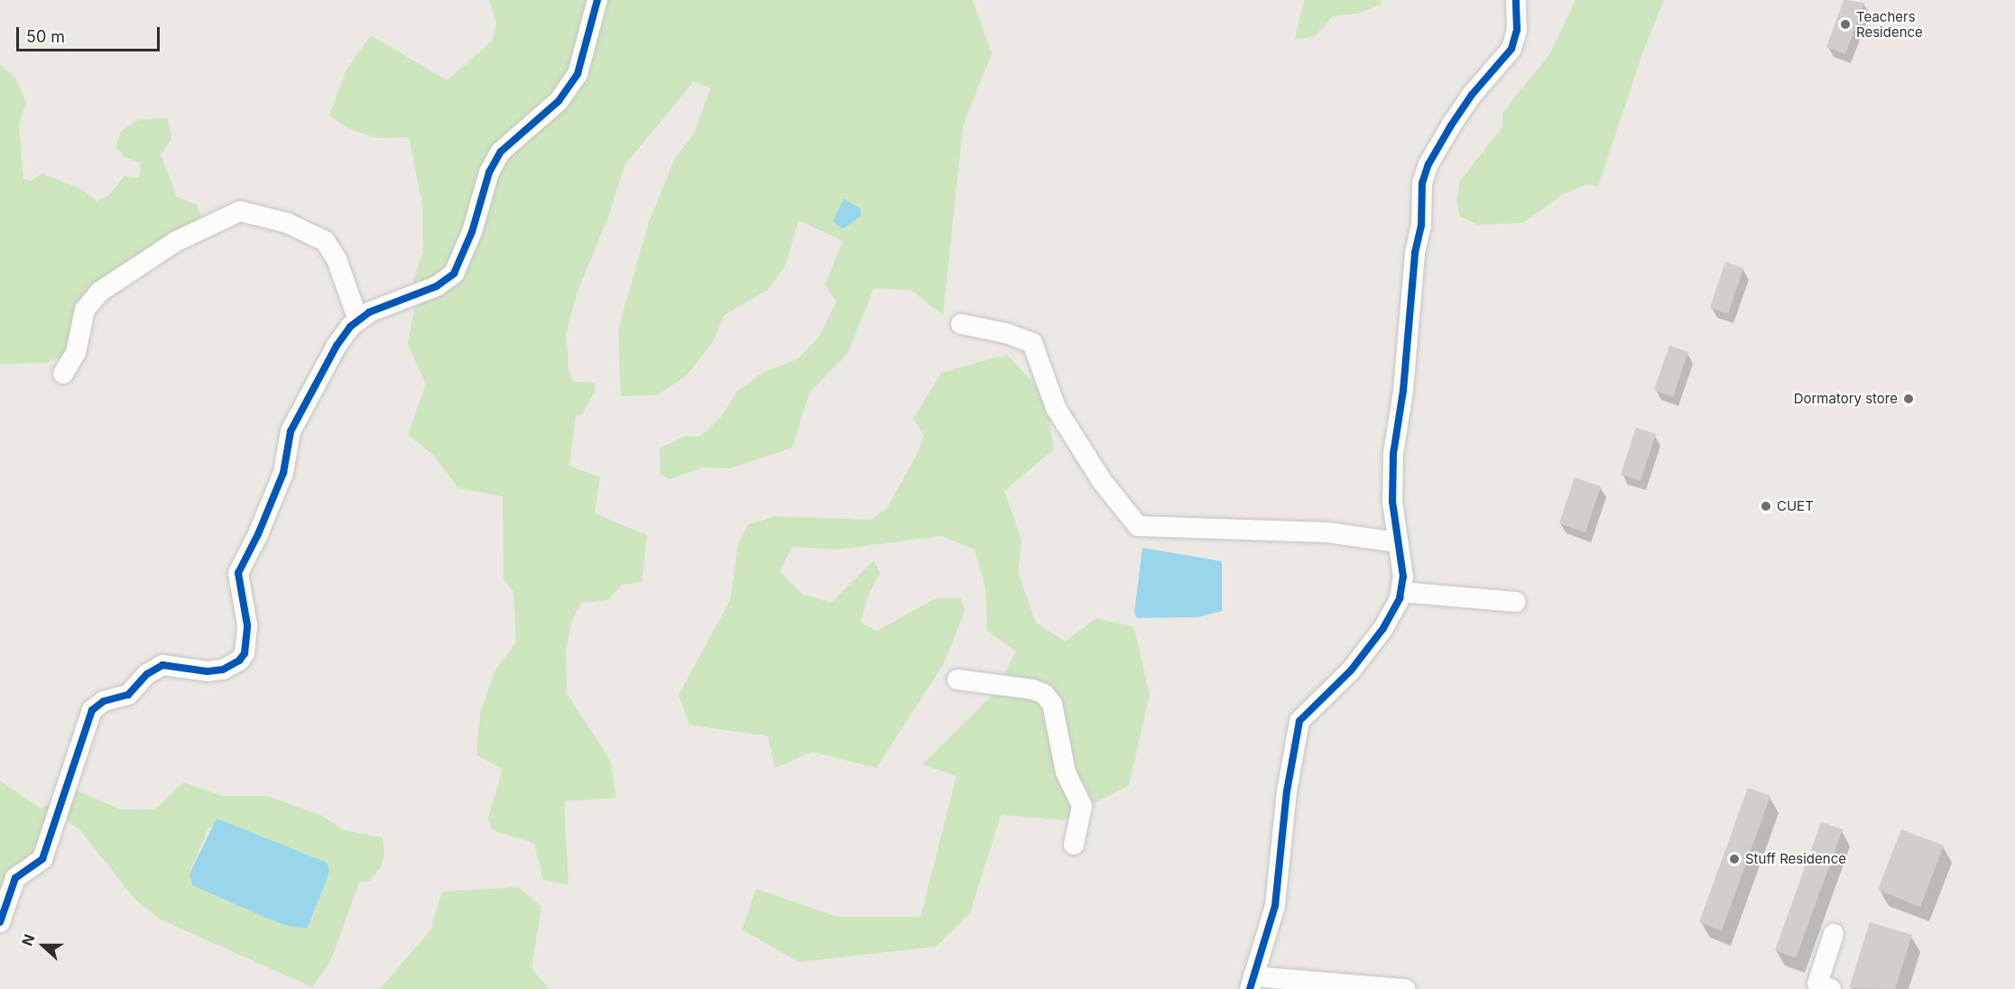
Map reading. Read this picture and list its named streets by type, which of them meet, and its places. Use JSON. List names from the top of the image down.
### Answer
{
  "places": [
    "Teachers Residence",
    "Dormatory store",
    "CUET",
    "Stuff Residence"
  ],
  "scale_bar": "50 m",
  "north": "left"
}
